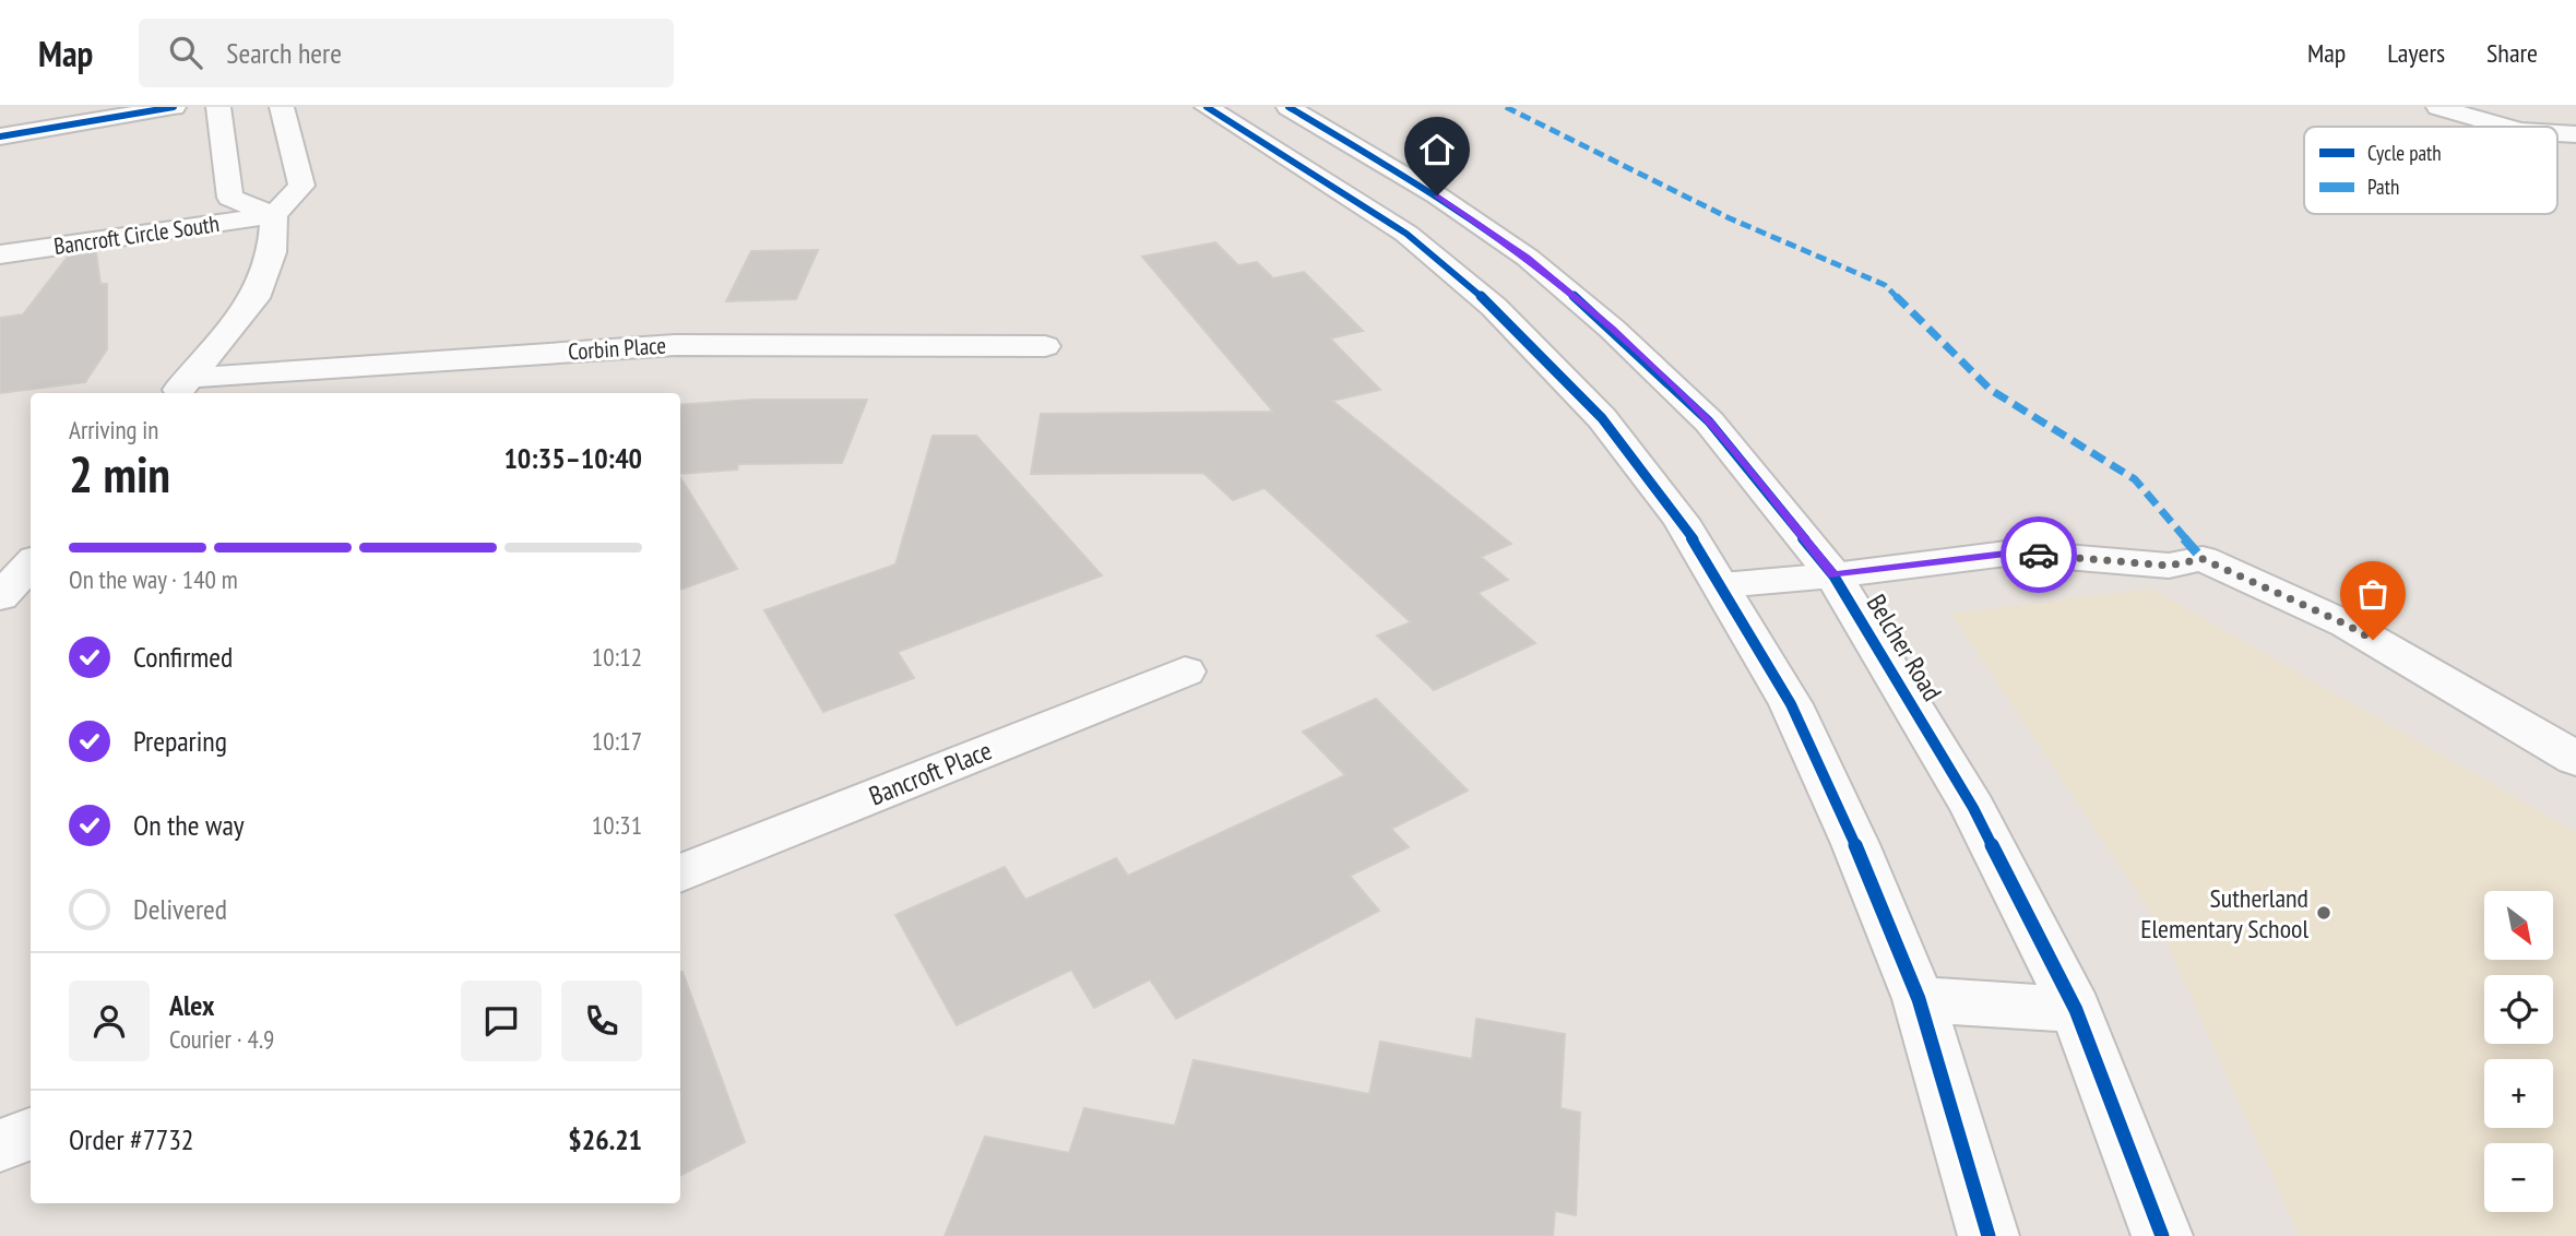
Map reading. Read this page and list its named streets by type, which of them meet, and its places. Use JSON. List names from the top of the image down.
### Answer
{
  "streets": {
    "main road": [
      "Bancroft Circle South",
      "Corbin Place",
      "Belcher Road",
      "Bancroft Place"
    ]
  },
  "places": ["Sutherland Elementary School"],
  "legend": ["Cycle path", "Path"],
  "north": "bottom right",
  "page": {
    "header": "Map",
    "search": "Search here",
    "nav": ["Map", "Layers", "Share"],
    "heading": ["2 min", "Arriving in", "10:35–10:40"],
    "panel": [
      "Alex",
      "Courier · 4.9",
      "Order #7732",
      "$26.21"
    ],
    "bar": "On the way · 140 m",
    "list": [
      ["Confirmed", "10:12"],
      ["Preparing", "10:17"],
      ["On the way", "10:31"],
      "Delivered"
    ],
    "map_buttons": ["+", "−"]
  }
}
